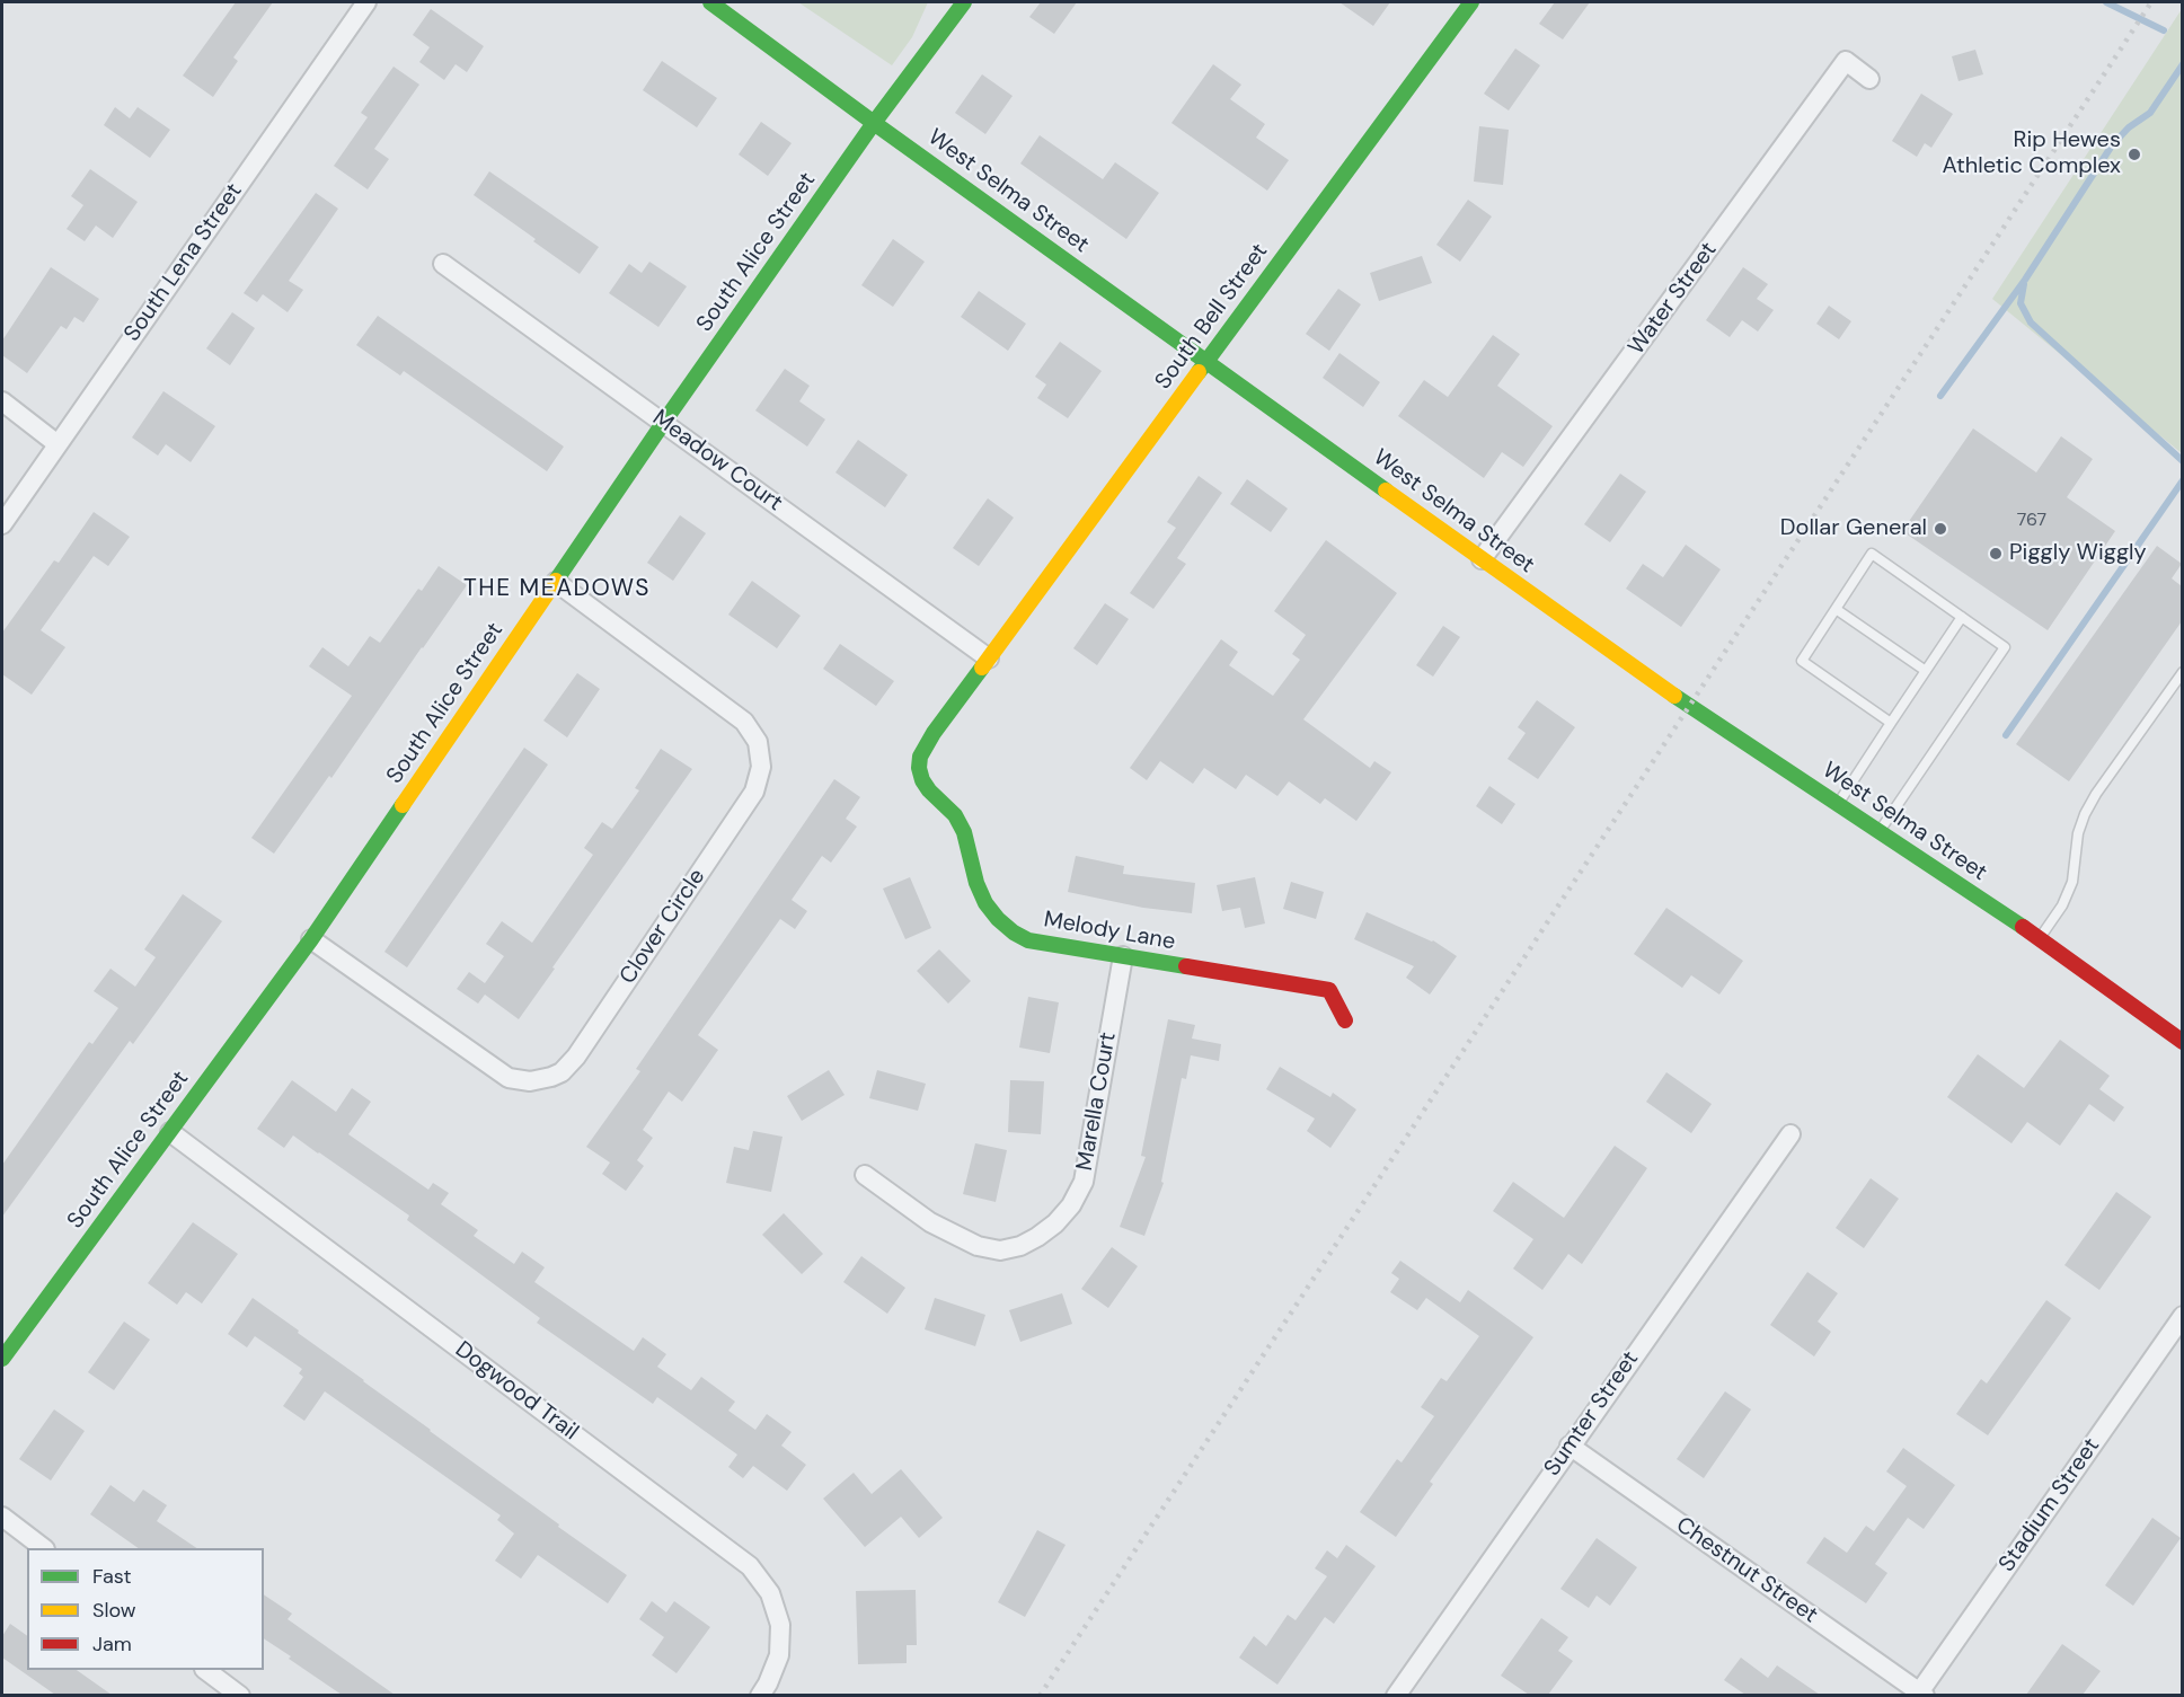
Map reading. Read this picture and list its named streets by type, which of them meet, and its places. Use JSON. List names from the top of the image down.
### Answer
{
  "streets": {
    "street": [
      "West Selma Street",
      "South Alice Street",
      "South Lena Street",
      "Water Street",
      "South Bell Street",
      "Meadow Court",
      "Clover Circle",
      "Melody Lane",
      "Marella Court",
      "Dogwood Trail",
      "Sumter Street",
      "Stadium Street",
      "Chestnut Street"
    ]
  },
  "crossings": [
    ["West Selma Street", "South Alice Street"],
    ["West Selma Street", "Water Street"],
    ["West Selma Street", "South Bell Street"],
    ["South Alice Street", "Meadow Court"],
    ["South Alice Street", "Clover Circle"],
    ["South Alice Street", "Dogwood Trail"],
    ["South Bell Street", "Meadow Court"],
    ["South Bell Street", "Melody Lane"],
    ["Meadow Court", "Melody Lane"],
    ["Melody Lane", "Marella Court"],
    ["Sumter Street", "Chestnut Street"],
    ["Stadium Street", "Chestnut Street"]
  ],
  "districts": ["THE MEADOWS"],
  "places": ["Rip Hewes Athletic Complex", "Dollar General", "Piggly Wiggly"],
  "house_numbers": ["767"],
  "legend": ["Fast", "Slow", "Jam"]
}
